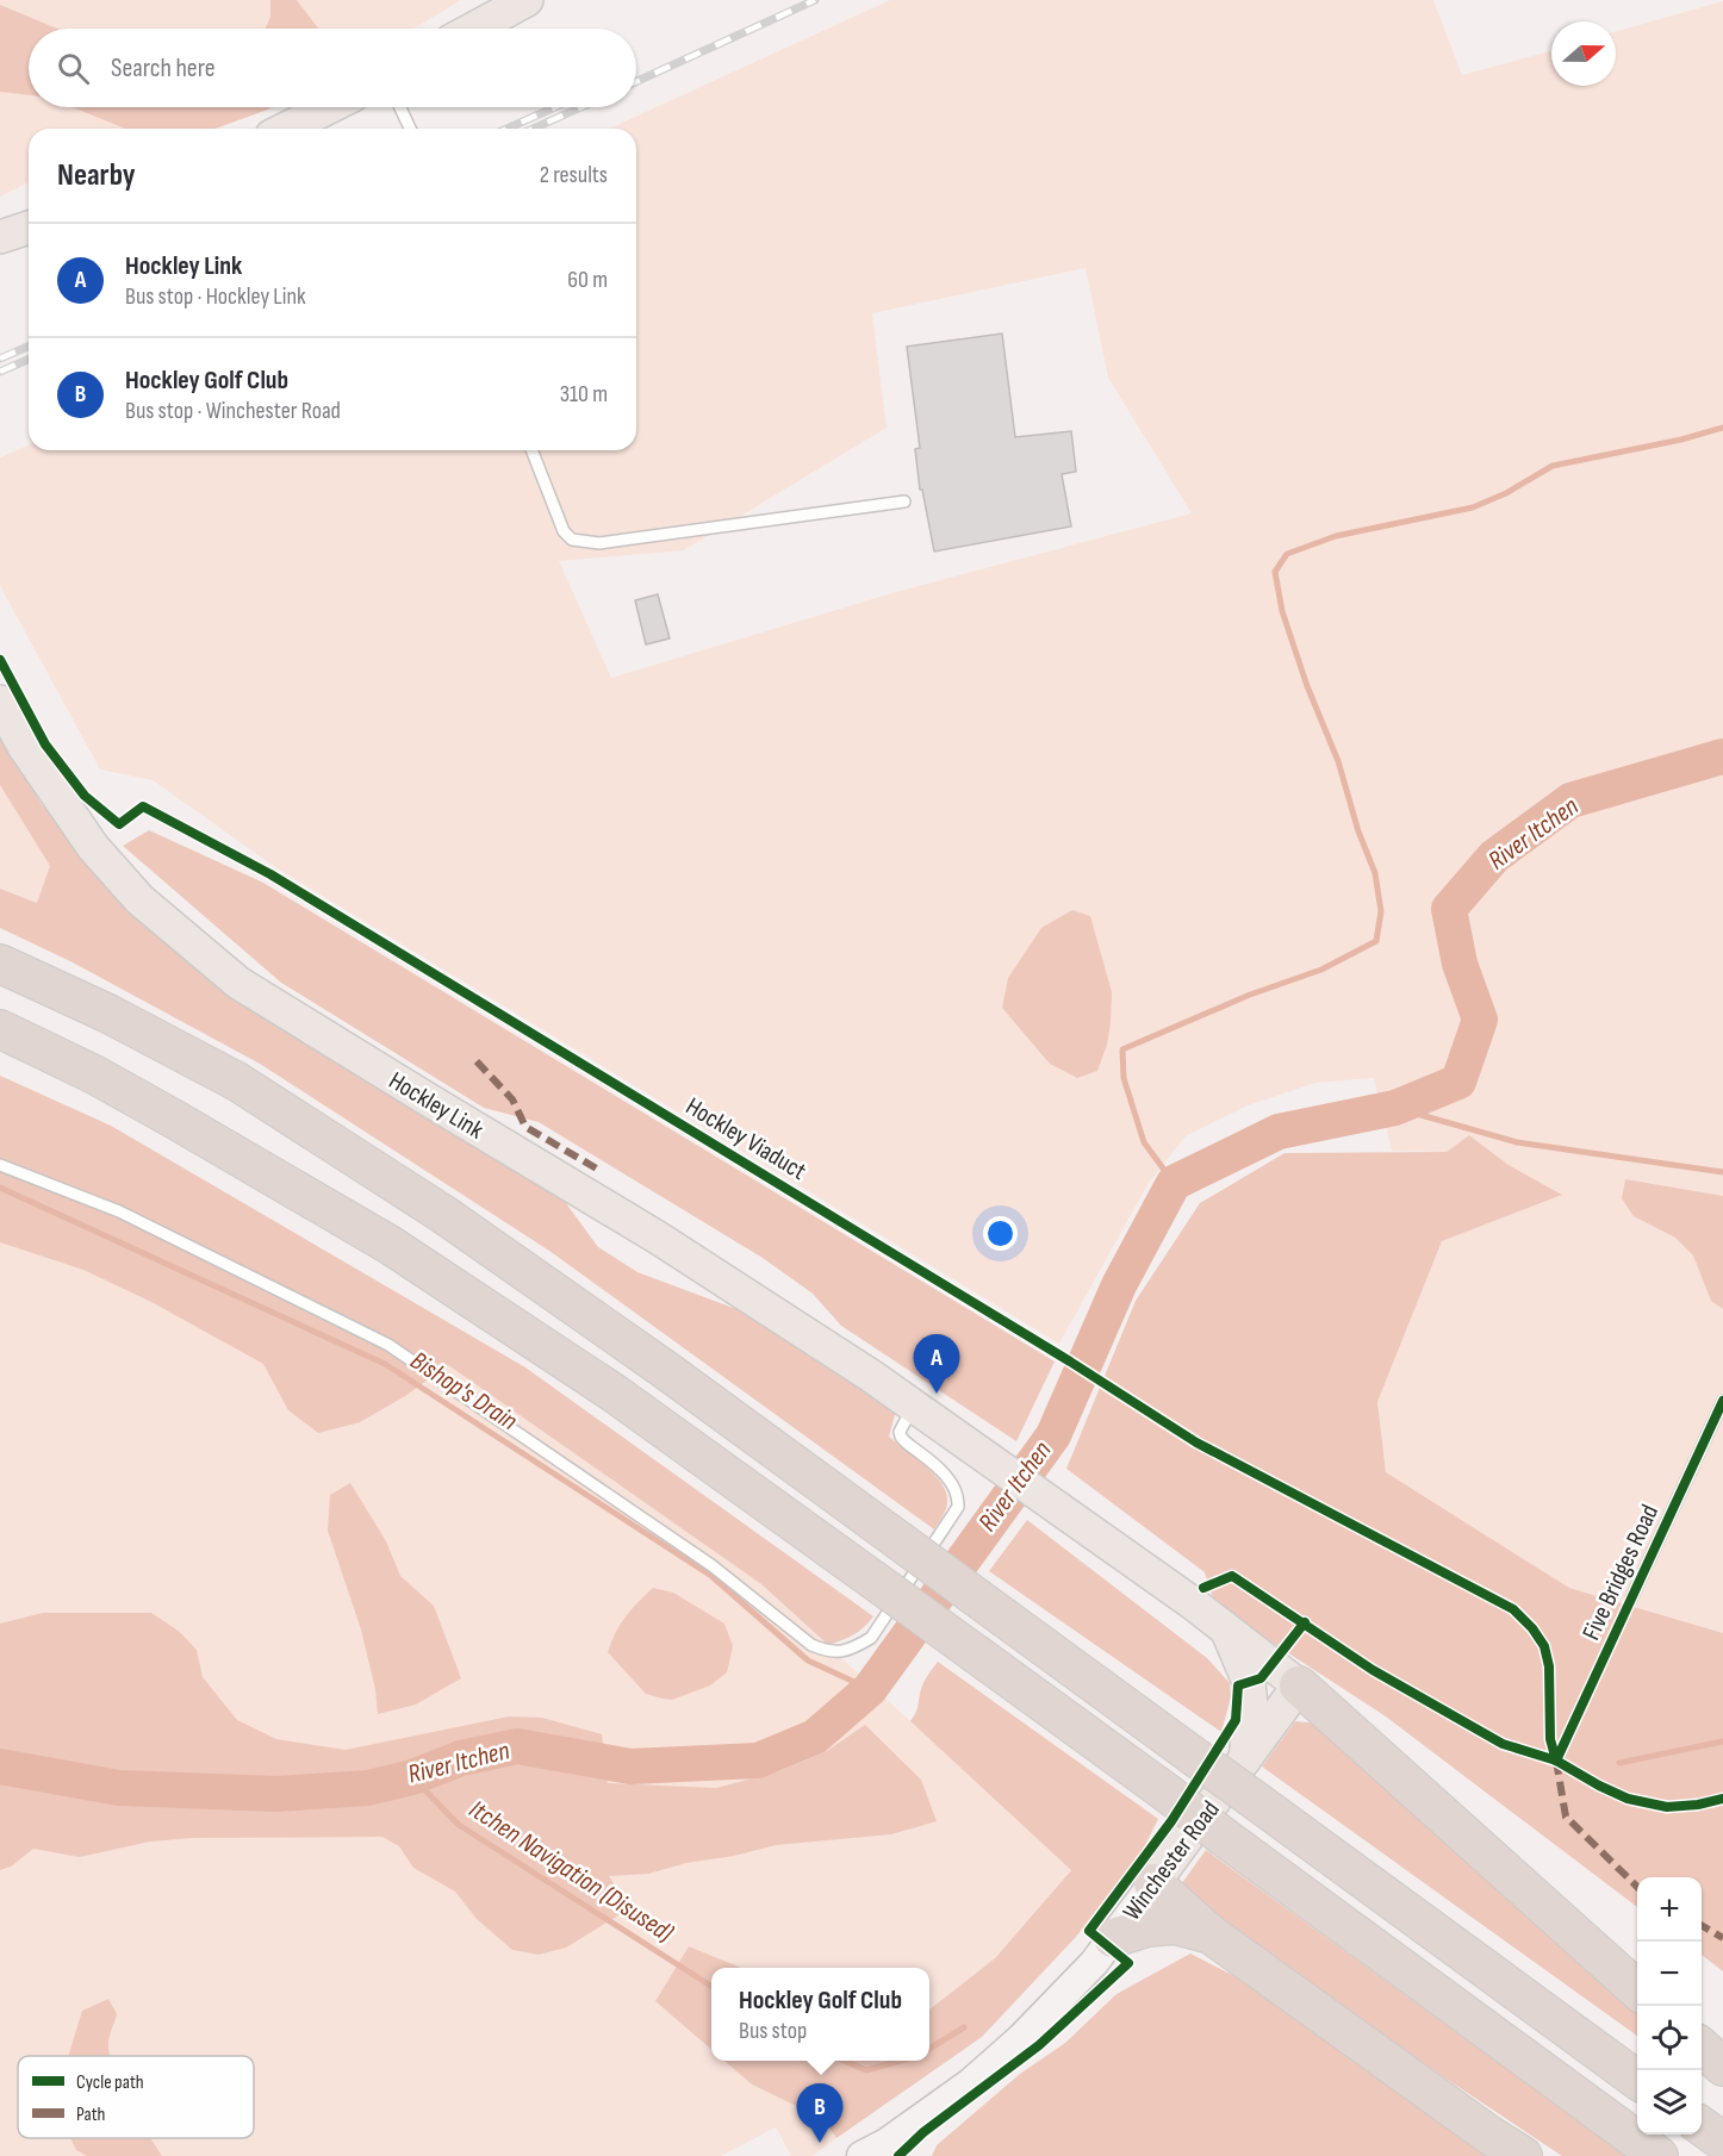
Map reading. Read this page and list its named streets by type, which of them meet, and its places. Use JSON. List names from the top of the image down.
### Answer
{
  "streets": {
    "main road": ["Hockley Link", "Winchester Road"],
    "lane": ["Five Bridges Road"],
    "cycle path": ["Hockley Viaduct"]
  },
  "crossings": [
    ["Hockley Link", "Winchester Road"]
  ],
  "water": ["River Itchen", "Bishop's Drain", "Itchen Navigation (Disused)"],
  "legend": ["Cycle path", "Path"],
  "north": "right",
  "page": {
    "search": "Search here",
    "heading": ["Nearby", "2 results"],
    "list": [
      {
        "mark": "A",
        "name": "Hockley Link",
        "note": "Bus stop · Hockley Link",
        "value": "60 m"
      },
      {
        "mark": "B",
        "name": "Hockley Golf Club",
        "note": "Bus stop · Winchester Road",
        "value": "310 m"
      }
    ],
    "pins": ["A", "B"],
    "map_buttons": ["+", "−"],
    "popup": ["Hockley Golf Club", "Bus stop"]
  }
}
